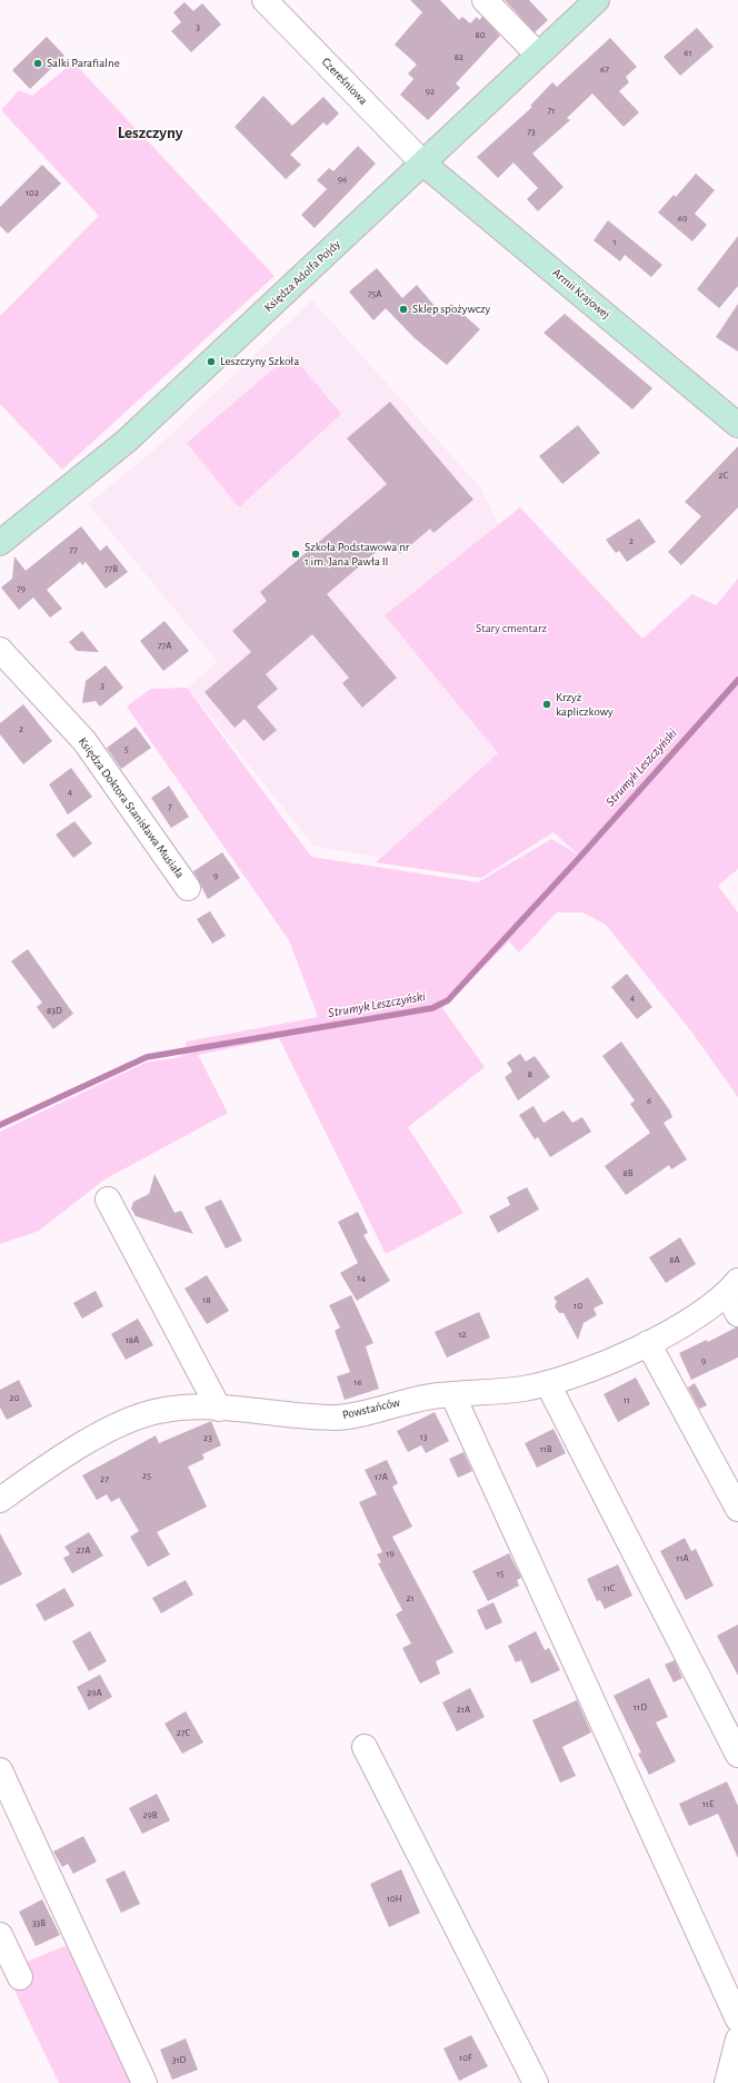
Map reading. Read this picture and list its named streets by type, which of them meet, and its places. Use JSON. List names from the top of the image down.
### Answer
{
  "streets": {
    "street": [
      "Czereśniowa",
      "Księdza Adolfa Pojdy",
      "Armii Krajowej",
      "Księdza Doktora Stanisława Musiała",
      "Powstańców"
    ]
  },
  "crossings": [
    ["Czereśniowa", "Księdza Adolfa Pojdy"],
    ["Czereśniowa", "Armii Krajowej"],
    ["Księdza Adolfa Pojdy", "Armii Krajowej"]
  ],
  "districts": ["Leszczyny"],
  "water": ["Strumyk Leszczyński"],
  "parks": ["Stary cmentarz"],
  "places": [
    "Salki Parafialne",
    "Sklep spożywczy",
    "Leszczyny Szkoła",
    "Szkoła Podstawowa nr 1 im. Jana Pawła II",
    "Krzyż kapliczkowy"
  ],
  "house_numbers": [
    "3",
    "80",
    "61",
    "82",
    "67",
    "92",
    "71",
    "73",
    "96",
    "102",
    "69",
    "1",
    "75A",
    "2C",
    "2",
    "77",
    "77B",
    "79",
    "77A",
    "3",
    "2",
    "5",
    "4",
    "7",
    "9",
    "4",
    "83D",
    "8",
    "6",
    "8B",
    "8A",
    "14",
    "18",
    "10",
    "12",
    "18A",
    "9",
    "16",
    "20",
    "11",
    "13",
    "23",
    "11B",
    "25",
    "17A",
    "27",
    "27A",
    "19",
    "11A",
    "15",
    "11C",
    "21",
    "29A",
    "11D",
    "21A",
    "27C",
    "11E",
    "29B",
    "10H",
    "33B",
    "10F",
    "31D"
  ]
}
